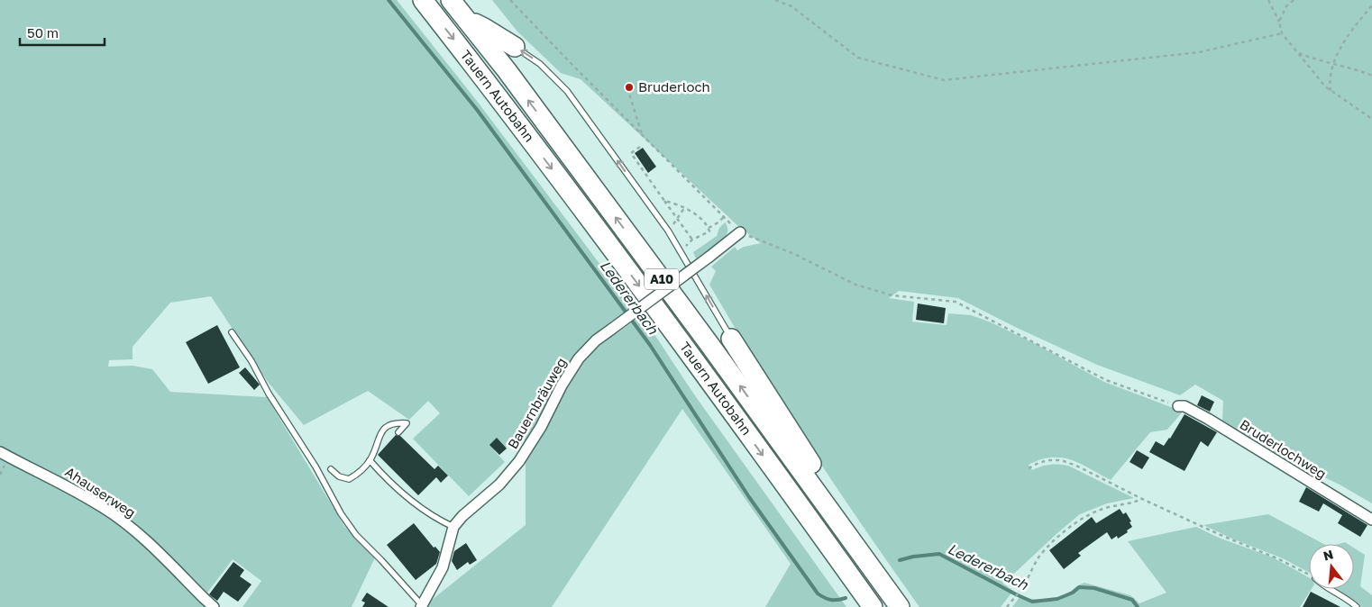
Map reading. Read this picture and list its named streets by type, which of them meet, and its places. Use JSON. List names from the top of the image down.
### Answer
{
  "streets": {
    "highway": ["Tauern Autobahn", "A10"],
    "street": ["Bauernbräuweg", "Bruderlochweg", "Ahauserweg"]
  },
  "water": ["Ledererbach"],
  "places": ["Bruderloch"],
  "scale_bar": "50 m",
  "north": "top"
}
